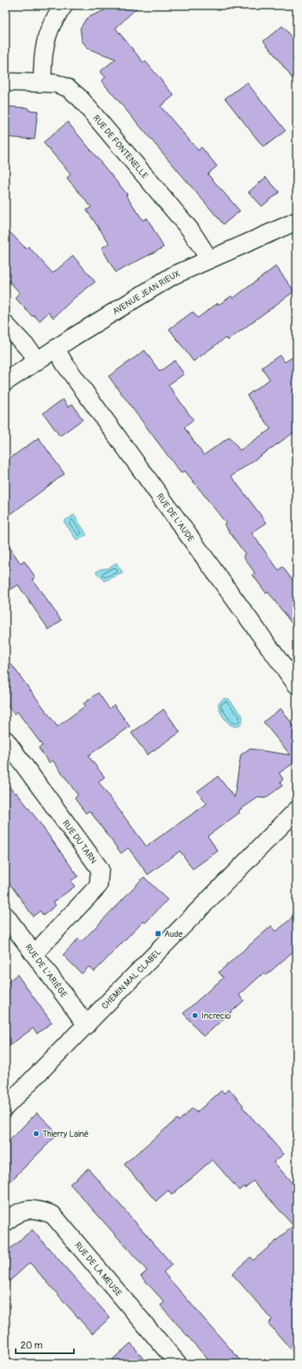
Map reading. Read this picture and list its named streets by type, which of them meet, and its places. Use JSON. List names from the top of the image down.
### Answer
{
  "streets": {
    "street": [
      "RUE DE FONTENELLE",
      "AVENUE JEAN RIEUX",
      "RUE DE L'AUDE",
      "RUE DU TARN",
      "RUE DE L'ARIÈGE",
      "CHEMIN MAL CLABEL",
      "RUE DE LA MEUSE"
    ]
  },
  "crossings": [
    ["RUE DE FONTENELLE", "AVENUE JEAN RIEUX"],
    ["AVENUE JEAN RIEUX", "RUE DE L'AUDE"],
    ["RUE DU TARN", "RUE DE L'ARIÈGE"],
    ["RUE DE L'ARIÈGE", "CHEMIN MAL CLABEL"]
  ],
  "places": {
    "transit": ["Aude"],
    "other": ["Increcio", "Thierry Lainé"]
  },
  "scale_bar": "20 m"
}
